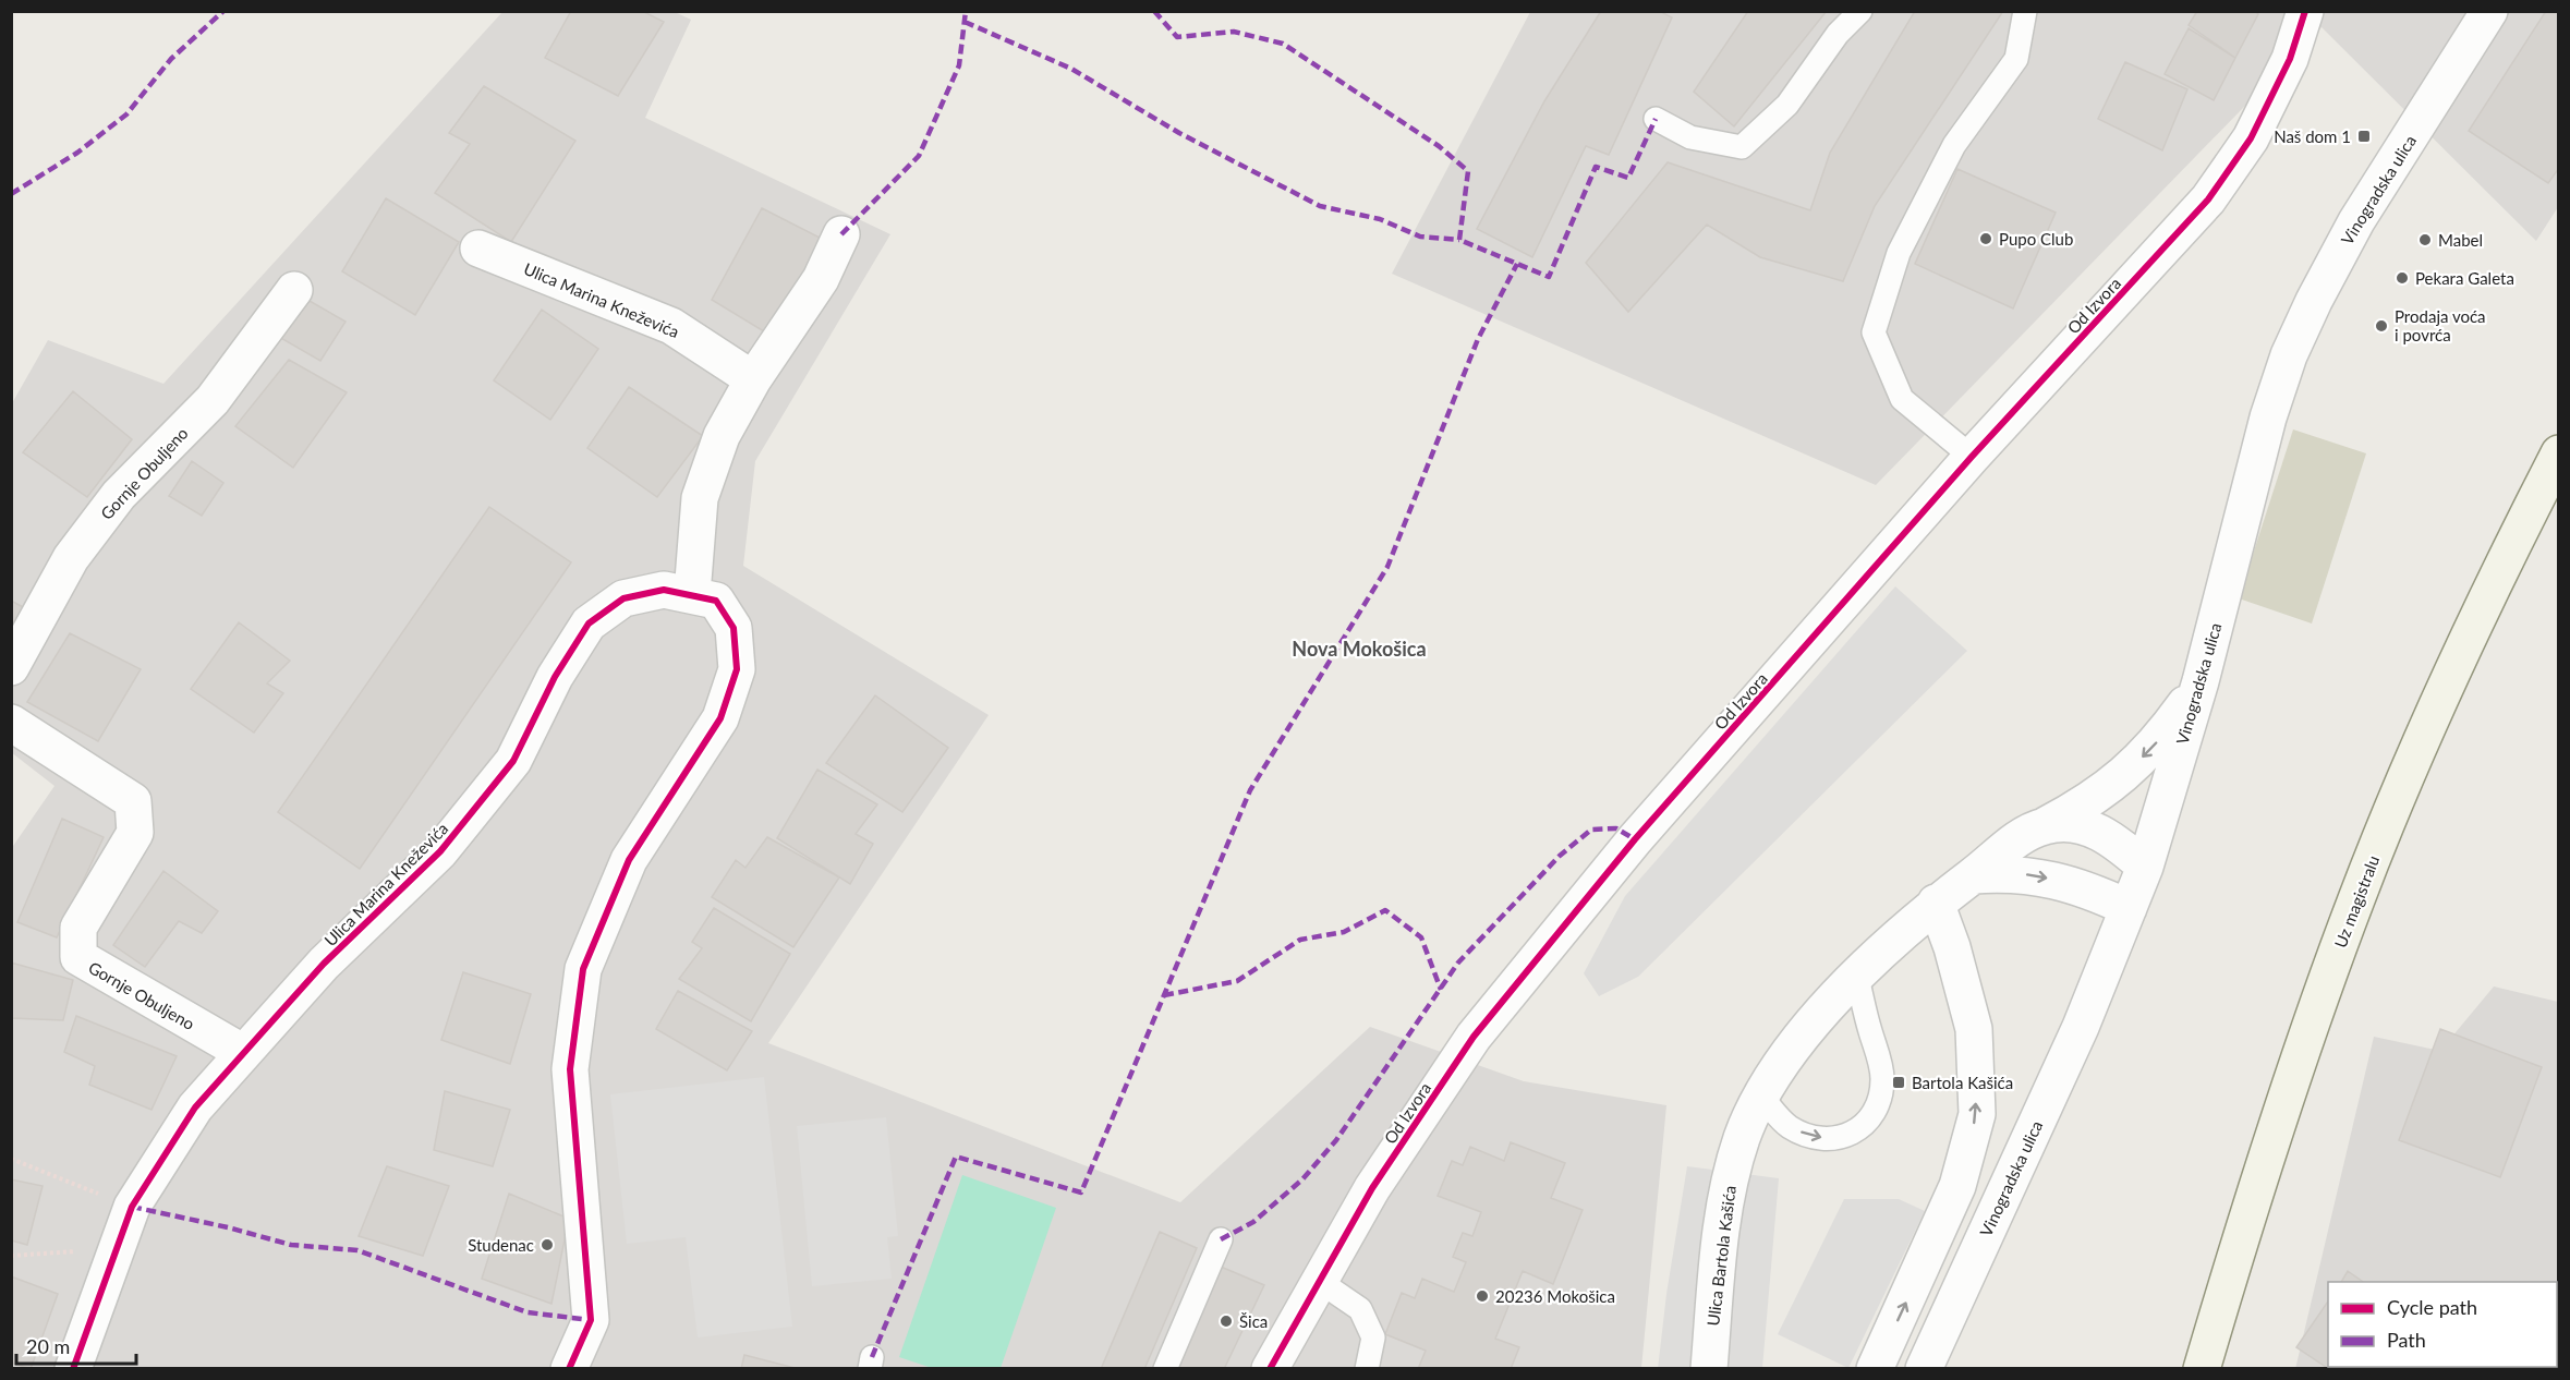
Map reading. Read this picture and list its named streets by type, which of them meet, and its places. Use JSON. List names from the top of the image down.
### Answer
{
  "streets": {
    "main road": ["Uz magistralu"],
    "street": [
      "Vinogradska ulica",
      "Ulica Marina Kneževića",
      "Od Izvora",
      "Gornje Obuljeno",
      "Ulica Bartola Kašića"
    ]
  },
  "crossings": [
    ["Vinogradska ulica", "Ulica Bartola Kašića"],
    ["Ulica Marina Kneževića", "Gornje Obuljeno"]
  ],
  "districts": ["Nova Mokošica"],
  "places": {
    "transit": ["Naš dom 1", "Bartola Kašića"],
    "other": [
      "Pupo Club",
      "Mabel",
      "Pekara Galeta",
      "Prodaja voća i povrća",
      "Studenac",
      "20236 Mokošica",
      "Šica"
    ]
  },
  "legend": ["Cycle path", "Path"],
  "scale_bar": "20 m"
}
